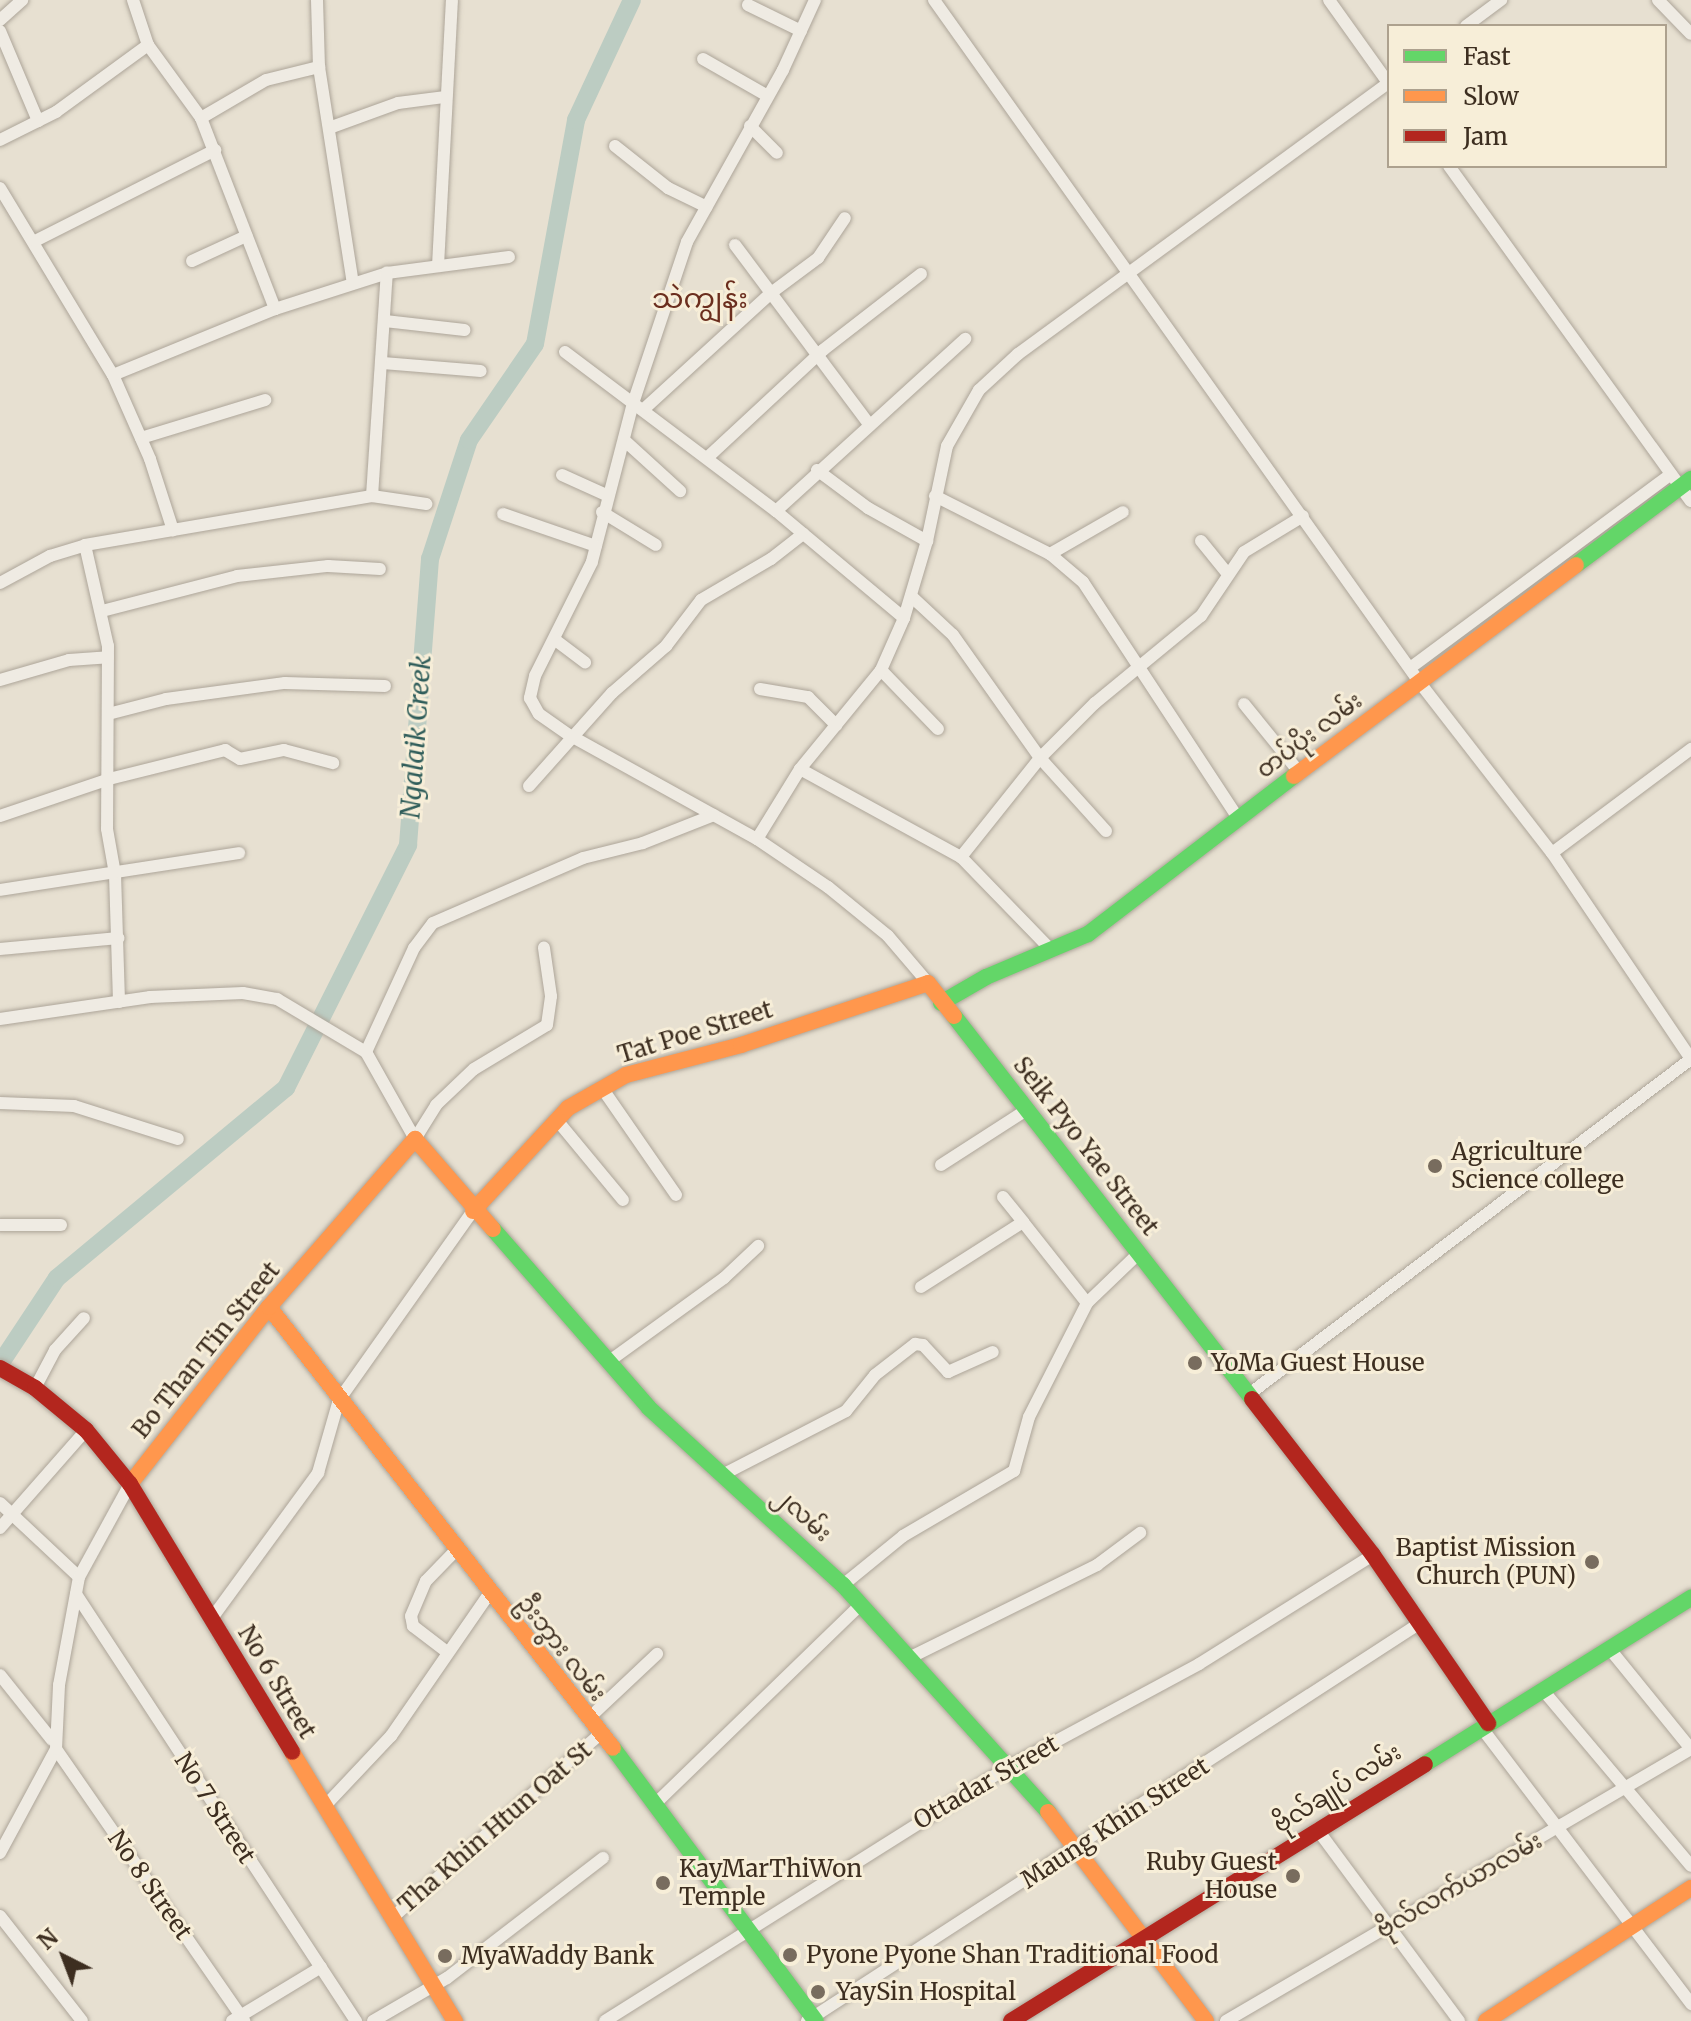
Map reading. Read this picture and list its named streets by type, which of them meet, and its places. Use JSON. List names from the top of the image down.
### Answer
{
  "streets": {
    "street": [
      "တပ်ပိုး လမ်း",
      "Tat Poe Street",
      "Seik Pyo Yae Street",
      "Bo Than Tin Street",
      "၂လမ်း",
      "ဦးဘွား လမ်း",
      "No 6 Street",
      "Ottadar Street",
      "ဗိုလ်ချုပ် လမ်း",
      "No 7 Street",
      "Maung Khin Street",
      "Tha Khin Htun Oat St",
      "No 8 Street",
      "ဗိုလ်လက်ယာလမ်း"
    ]
  },
  "crossings": [
    ["တပ်ပိုး လမ်း", "Seik Pyo Yae Street"],
    ["Tat Poe Street", "Seik Pyo Yae Street"],
    ["Tat Poe Street", "၂လမ်း"],
    ["Seik Pyo Yae Street", "Ottadar Street"],
    ["Seik Pyo Yae Street", "ဗိုလ်ချုပ် လမ်း"],
    ["Seik Pyo Yae Street", "Maung Khin Street"],
    ["Bo Than Tin Street", "၂လမ်း"],
    ["Bo Than Tin Street", "ဦးဘွား လမ်း"],
    ["Bo Than Tin Street", "No 6 Street"],
    ["Bo Than Tin Street", "No 7 Street"],
    ["Bo Than Tin Street", "No 8 Street"],
    ["၂လမ်း", "Ottadar Street"],
    ["၂လမ်း", "ဗိုလ်ချုပ် လမ်း"],
    ["၂လမ်း", "Maung Khin Street"],
    ["ဦးဘွား လမ်း", "Ottadar Street"],
    ["ဦးဘွား လမ်း", "Maung Khin Street"],
    ["ဦးဘွား လမ်း", "Tha Khin Htun Oat St"],
    ["No 6 Street", "Tha Khin Htun Oat St"]
  ],
  "districts": ["သဲကျွန်း"],
  "water": ["Ngalaik Creek"],
  "places": [
    "Agriculture Science college",
    "YoMa Guest House",
    "Baptist Mission Church (PUN)",
    "Ruby Guest House",
    "KayMarThiWon Temple",
    "Pyone Pyone Shan Traditional Food",
    "MyaWaddy Bank",
    "YaySin Hospital"
  ],
  "legend": ["Fast", "Slow", "Jam"],
  "north": "top left"
}
